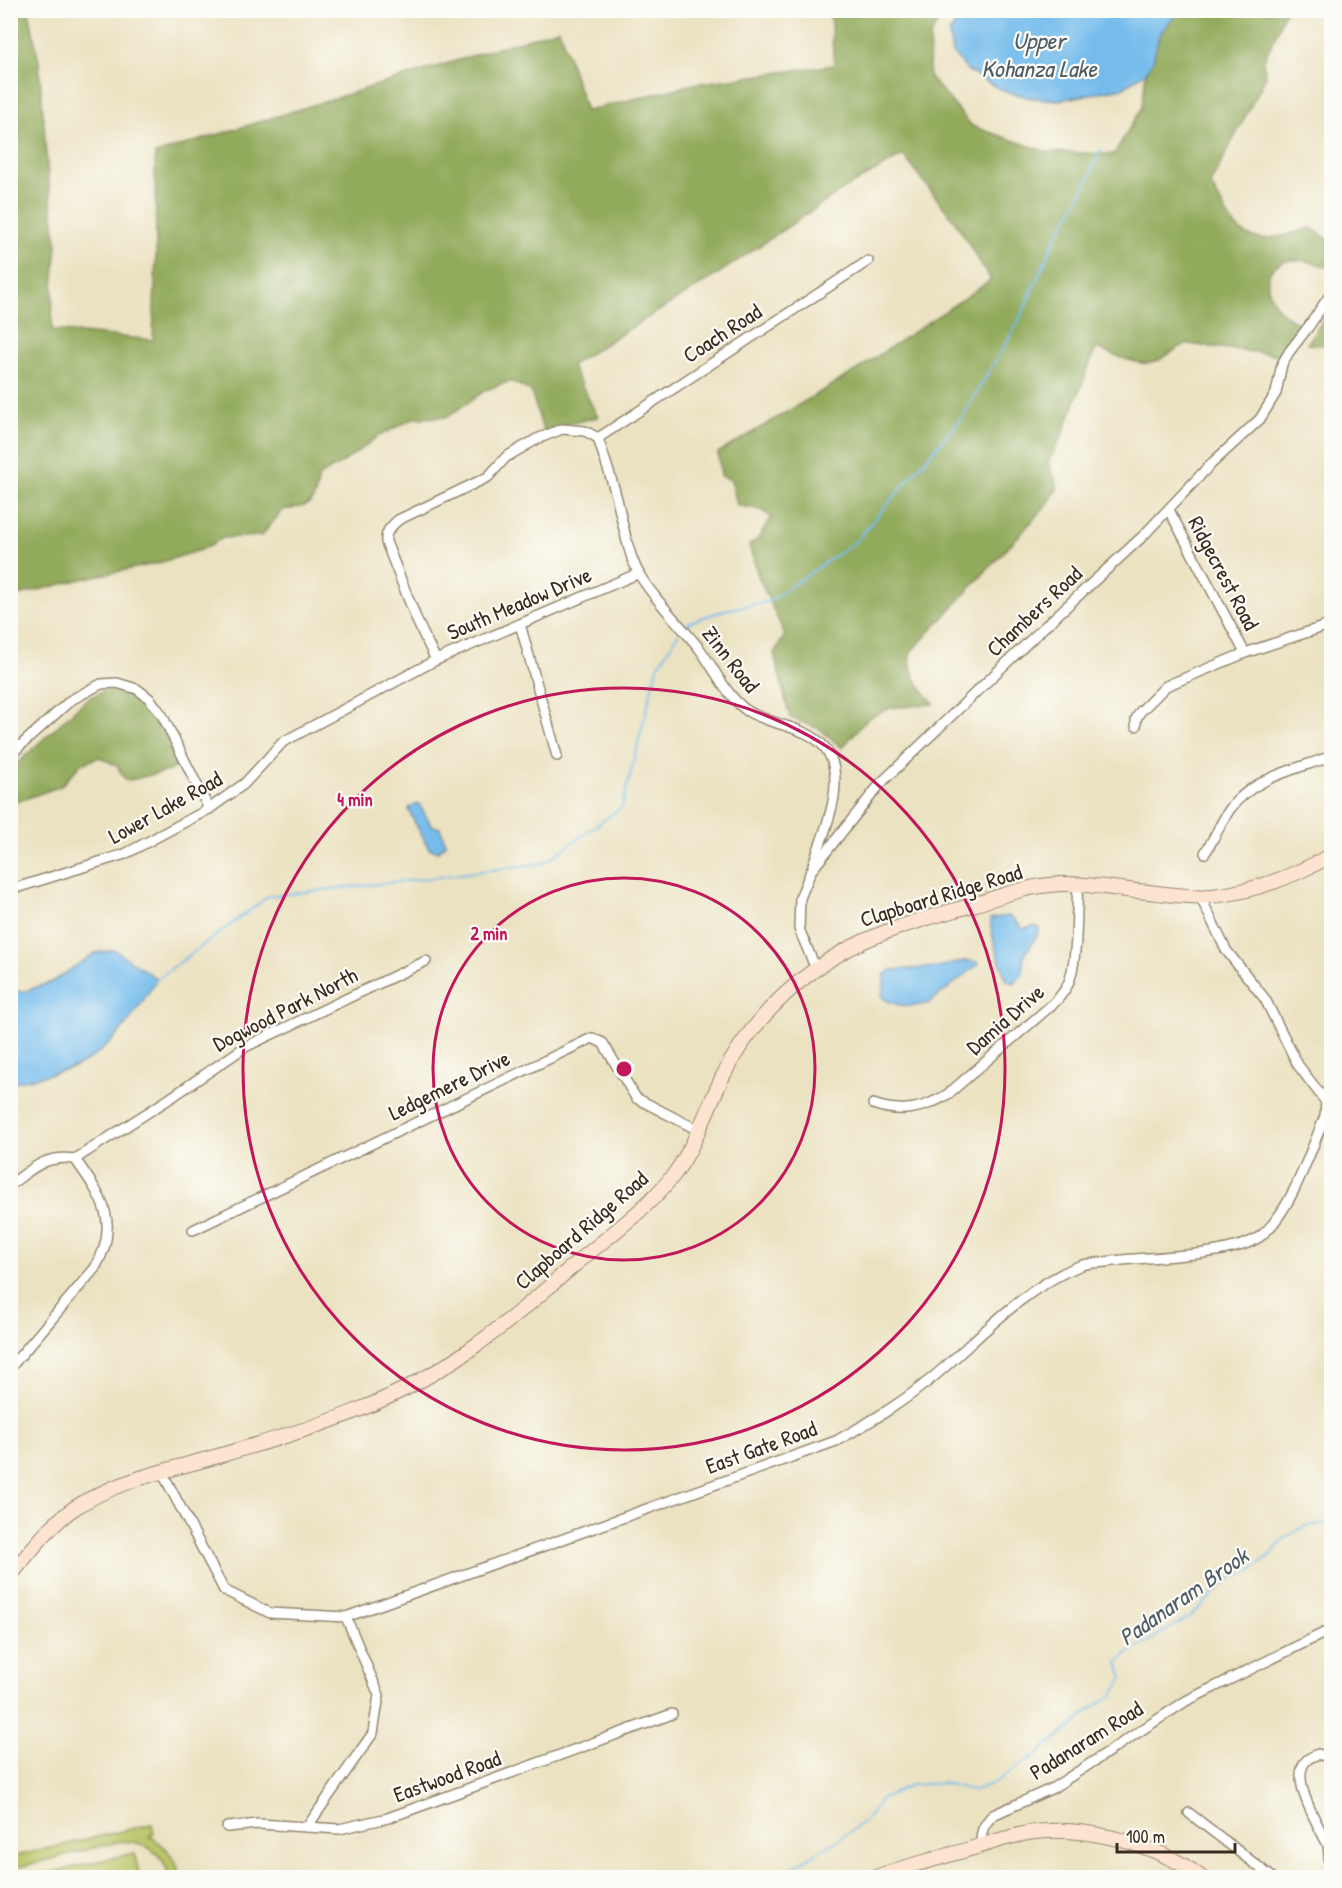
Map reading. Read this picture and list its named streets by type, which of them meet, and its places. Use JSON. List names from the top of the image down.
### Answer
{
  "streets": {
    "main road": ["Clapboard Ridge Road"],
    "street": [
      "Coach Road",
      "Ridgecrest Road",
      "South Meadow Drive",
      "Chambers Road",
      "Zinn Road",
      "Lower Lake Road",
      "Dogwood Park North",
      "Damia Drive",
      "Ledgemere Drive",
      "East Gate Road",
      "Padanaram Road",
      "Eastwood Road"
    ]
  },
  "crossings": [
    ["Coach Road", "South Meadow Drive"],
    ["Coach Road", "Zinn Road"],
    ["Ridgecrest Road", "Chambers Road"],
    ["South Meadow Drive", "Zinn Road"],
    ["South Meadow Drive", "Lower Lake Road"],
    ["Chambers Road", "Zinn Road"],
    ["Chambers Road", "Clapboard Ridge Road"],
    ["Clapboard Ridge Road", "Damia Drive"],
    ["Clapboard Ridge Road", "Ledgemere Drive"],
    ["Clapboard Ridge Road", "East Gate Road"]
  ],
  "water": ["Upper Kohanza Lake", "Padanaram Brook"],
  "scale_bar": "100 m",
  "rings": ["4 min", "2 min"]
}
